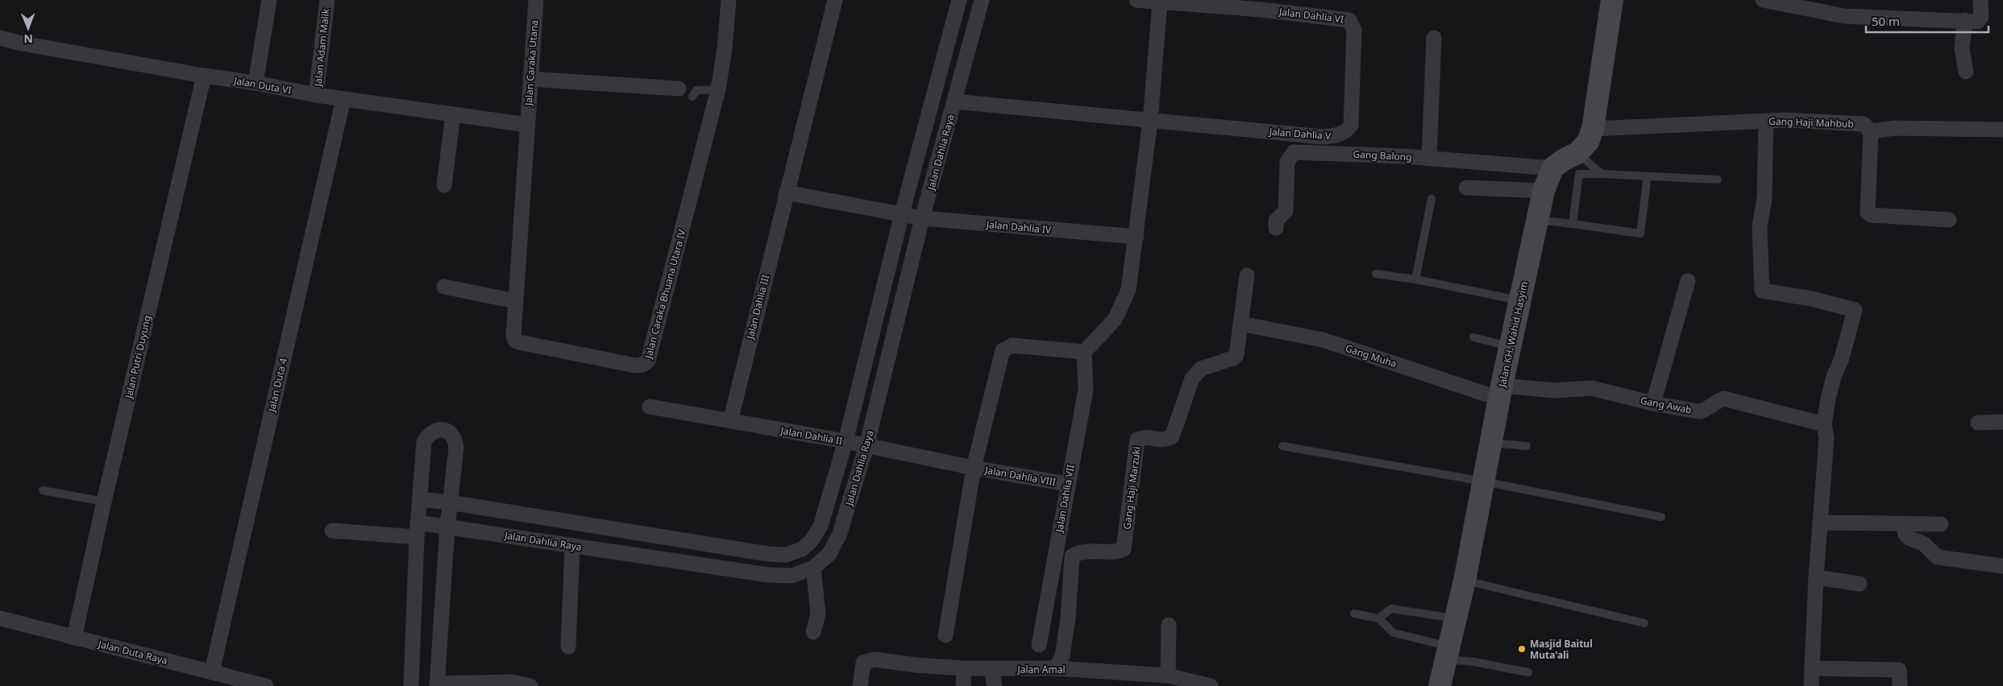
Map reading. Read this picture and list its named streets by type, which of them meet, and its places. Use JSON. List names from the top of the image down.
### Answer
{
  "streets": {
    "street": [
      "Jalan Dahlia VI",
      "Jalan Adam Malik",
      "Jalan Caraka Utana",
      "Jalan Duta VI",
      "Gang Haji Mahbub",
      "Jalan Dahlia V",
      "Jalan Dahlia Raya",
      "Gang Balong",
      "Jalan Dahlia IV",
      "Jalan Caraka Bhuana Utara IV",
      "Jalan Dahlia III",
      "Jalan KH. Wahid Hasyim",
      "Gang Muha",
      "Jalan Putri Duyung",
      "Jalan Duta 4",
      "Gang Awab",
      "Jalan Dahlia II",
      "Jalan Dahlia VIII",
      "Gang Haji Marzuki",
      "Jalan Dahlia VII",
      "Jalan Duta Raya",
      "Jalan Amal"
    ]
  },
  "crossings": [
    ["Jalan Dahlia VI", "Jalan Dahlia V"],
    ["Jalan Adam Malik", "Jalan Duta VI"],
    ["Jalan Caraka Utana", "Jalan Duta VI"],
    ["Jalan Caraka Utana", "Jalan Caraka Bhuana Utara IV"],
    ["Jalan Duta VI", "Jalan Caraka Bhuana Utara IV"],
    ["Jalan Duta VI", "Jalan Putri Duyung"],
    ["Jalan Duta VI", "Jalan Duta 4"],
    ["Jalan Dahlia V", "Jalan Dahlia Raya"],
    ["Jalan Dahlia Raya", "Jalan Dahlia IV"],
    ["Jalan Dahlia Raya", "Jalan Dahlia II"],
    ["Gang Balong", "Jalan KH. Wahid Hasyim"],
    ["Jalan Dahlia III", "Jalan Dahlia II"],
    ["Jalan KH. Wahid Hasyim", "Gang Muha"],
    ["Jalan KH. Wahid Hasyim", "Gang Awab"],
    ["Gang Muha", "Gang Awab"],
    ["Gang Muha", "Gang Haji Marzuki"],
    ["Jalan Putri Duyung", "Jalan Duta Raya"],
    ["Jalan Duta 4", "Jalan Duta Raya"],
    ["Jalan Dahlia II", "Jalan Dahlia VIII"],
    ["Jalan Dahlia VIII", "Jalan Dahlia VII"],
    ["Gang Haji Marzuki", "Jalan Amal"]
  ],
  "places": ["Masjid Baitul Muta'ali"],
  "scale_bar": "50 m",
  "north": "bottom"
}
